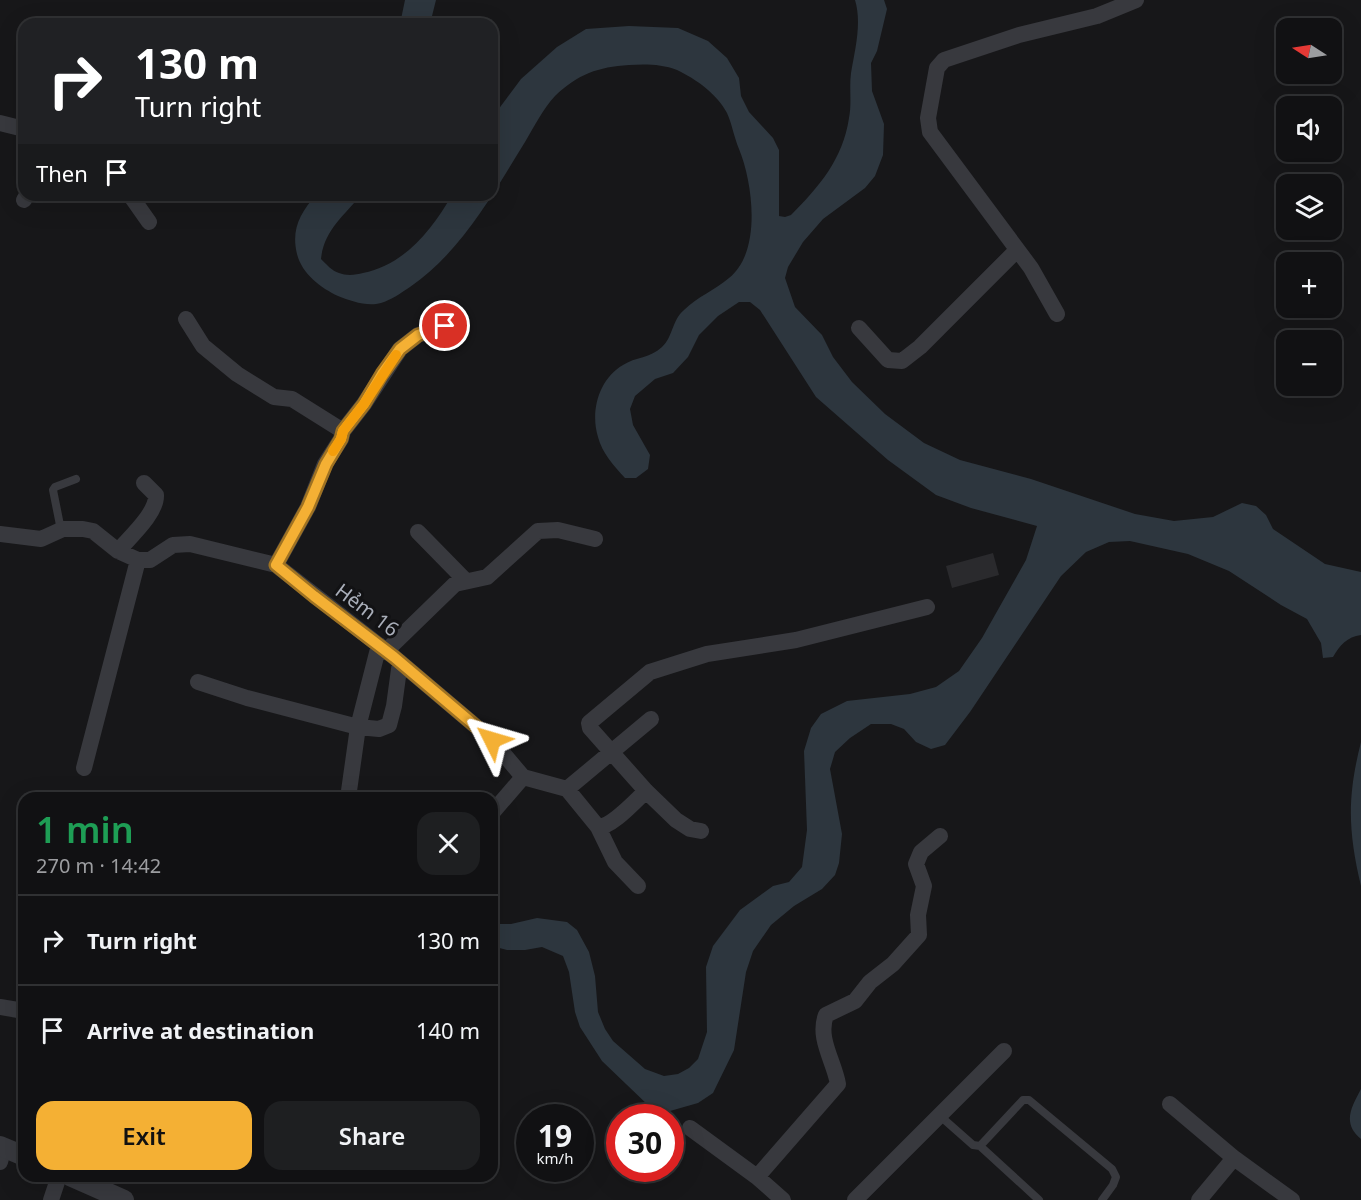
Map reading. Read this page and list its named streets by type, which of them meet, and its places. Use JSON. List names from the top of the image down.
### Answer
{
  "streets": {
    "street": ["Hẻm 16"]
  },
  "north": "left",
  "page": {
    "map_buttons": ["+", "−"],
    "turn": ["130 m", "Turn right"],
    "then": "Then",
    "heading": ["1 min", "270 m · 14:42"],
    "list": [
      {
        "name": "Turn right",
        "value": "130 m"
      },
      {
        "name": "Arrive at destination",
        "value": "140 m"
      }
    ],
    "buttons": ["Exit", "Share"],
    "speed": "19 km/h",
    "limit": "30"
  }
}
